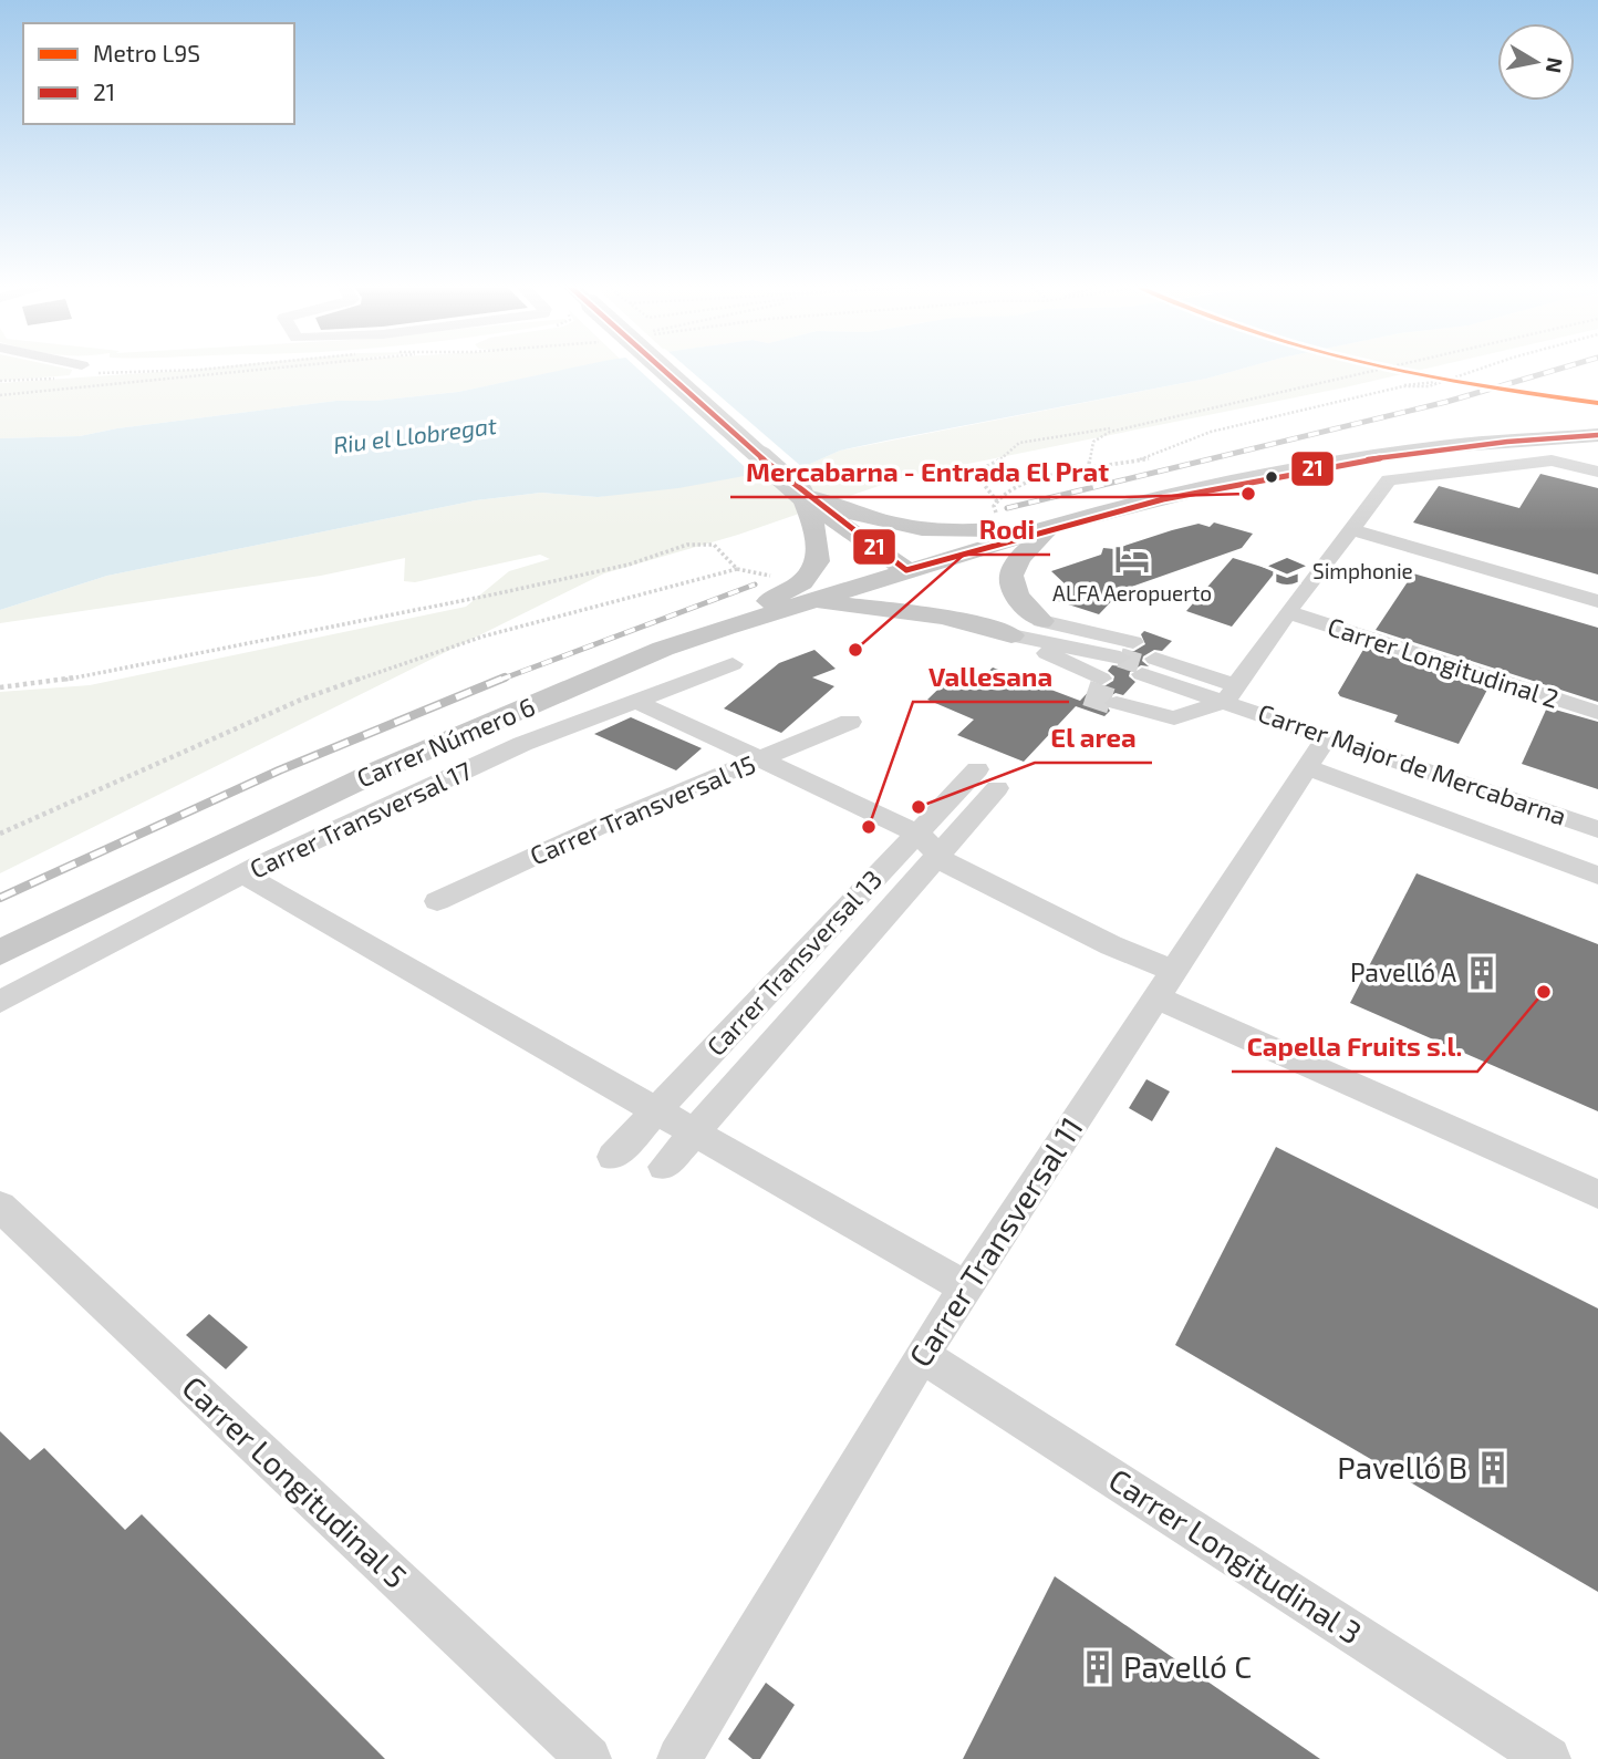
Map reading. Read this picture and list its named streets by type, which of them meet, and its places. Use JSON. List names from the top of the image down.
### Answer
{
  "streets": {
    "main road": ["Carrer Número 6"],
    "street": [
      "Carrer Longitudinal 2",
      "Carrer Major de Mercabarna",
      "Carrer Transversal 15",
      "Carrer Transversal 17",
      "Carrer Transversal 13",
      "Carrer Transversal 11",
      "Carrer Longitudinal 5",
      "Carrer Longitudinal 3"
    ]
  },
  "crossings": [
    ["Carrer Major de Mercabarna", "Carrer Transversal 11"],
    ["Carrer Transversal 11", "Carrer Longitudinal 3"]
  ],
  "water": ["Riu el Llobregat"],
  "places": {
    "other": [
      "Mercabarna - Entrada El Prat",
      "Rodi",
      "El area",
      "Vallesana",
      "Capella Fruits s.l."
    ],
    "hotel": ["ALFA Aeropuerto"],
    "school or university": ["Simphonie"],
    "building": ["Pavelló A", "Pavelló B", "Pavelló C"]
  },
  "lines": ["metro line L9S", "transit line 21"],
  "legend": ["Metro L9S", "21"],
  "north": "right"
}
